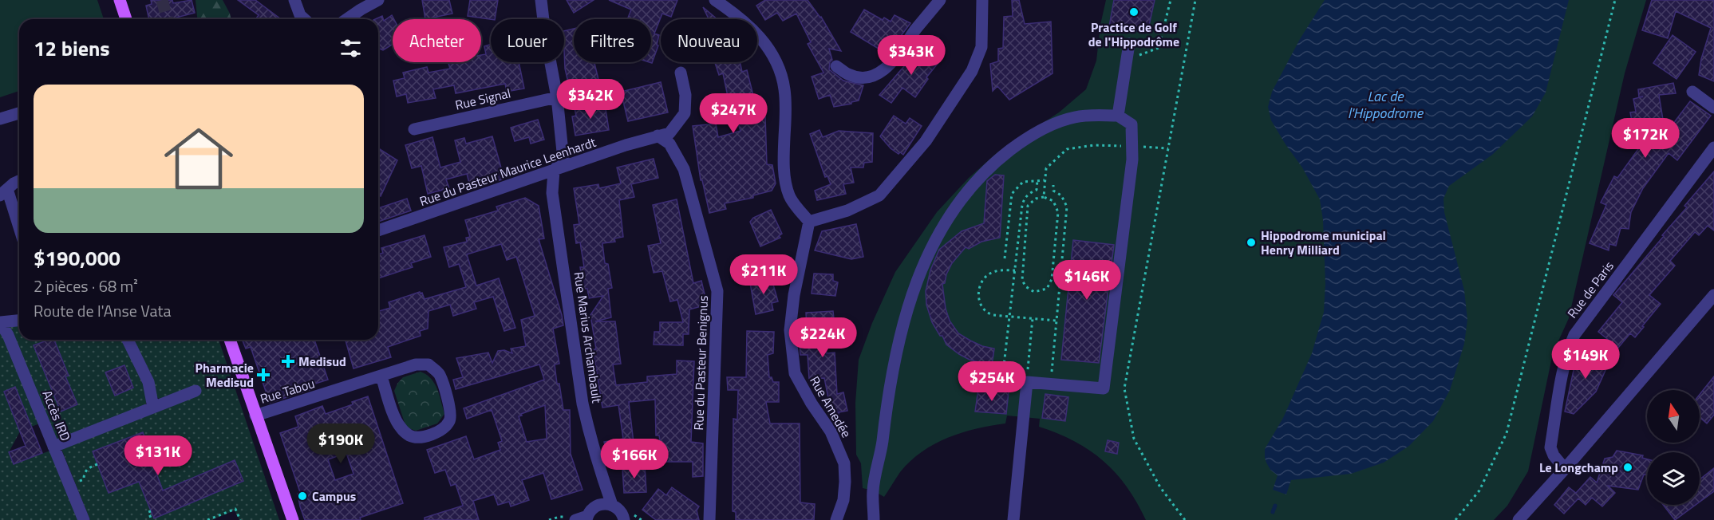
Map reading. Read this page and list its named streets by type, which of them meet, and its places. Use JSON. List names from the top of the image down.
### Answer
{
  "streets": {
    "street": [
      "Rue Signal",
      "Rue du Pasteur Maurice Leenhardt",
      "Rue de Paris",
      "Rue Marius Archambault",
      "Rue du Pasteur Benignus",
      "Rue Tabou",
      "Rue Amedée",
      "Accès IRD"
    ]
  },
  "crossings": [
    ["Rue Signal", "Rue Marius Archambault"],
    ["Rue du Pasteur Maurice Leenhardt", "Rue Marius Archambault"],
    ["Rue du Pasteur Maurice Leenhardt", "Rue du Pasteur Benignus"]
  ],
  "water": ["Lac de l'Hippodrome"],
  "places": {
    "other": [
      "Practice de Golf de l'Hippodrôme",
      "Hippodrome municipal Henry Milliard",
      "Le Longchamp",
      "Campus"
    ],
    "health": ["Medisud", "Pharmacie Medisud"]
  },
  "north": "top",
  "page": {
    "chip": [
      "Acheter",
      "Louer",
      "Filtres",
      "Nouveau"
    ],
    "heading": "12 biens",
    "price": [
      "$343K",
      "$342K",
      "$247K",
      "$172K",
      "$211K",
      "$146K",
      "$224K",
      "$149K",
      "$254K",
      "$190K",
      "$131K",
      "$166K"
    ],
    "list": [
      {
        "name": "$190,000",
        "note": "2 pièces · 68 m² · Route de l'Anse Vata"
      }
    ]
  }
}
